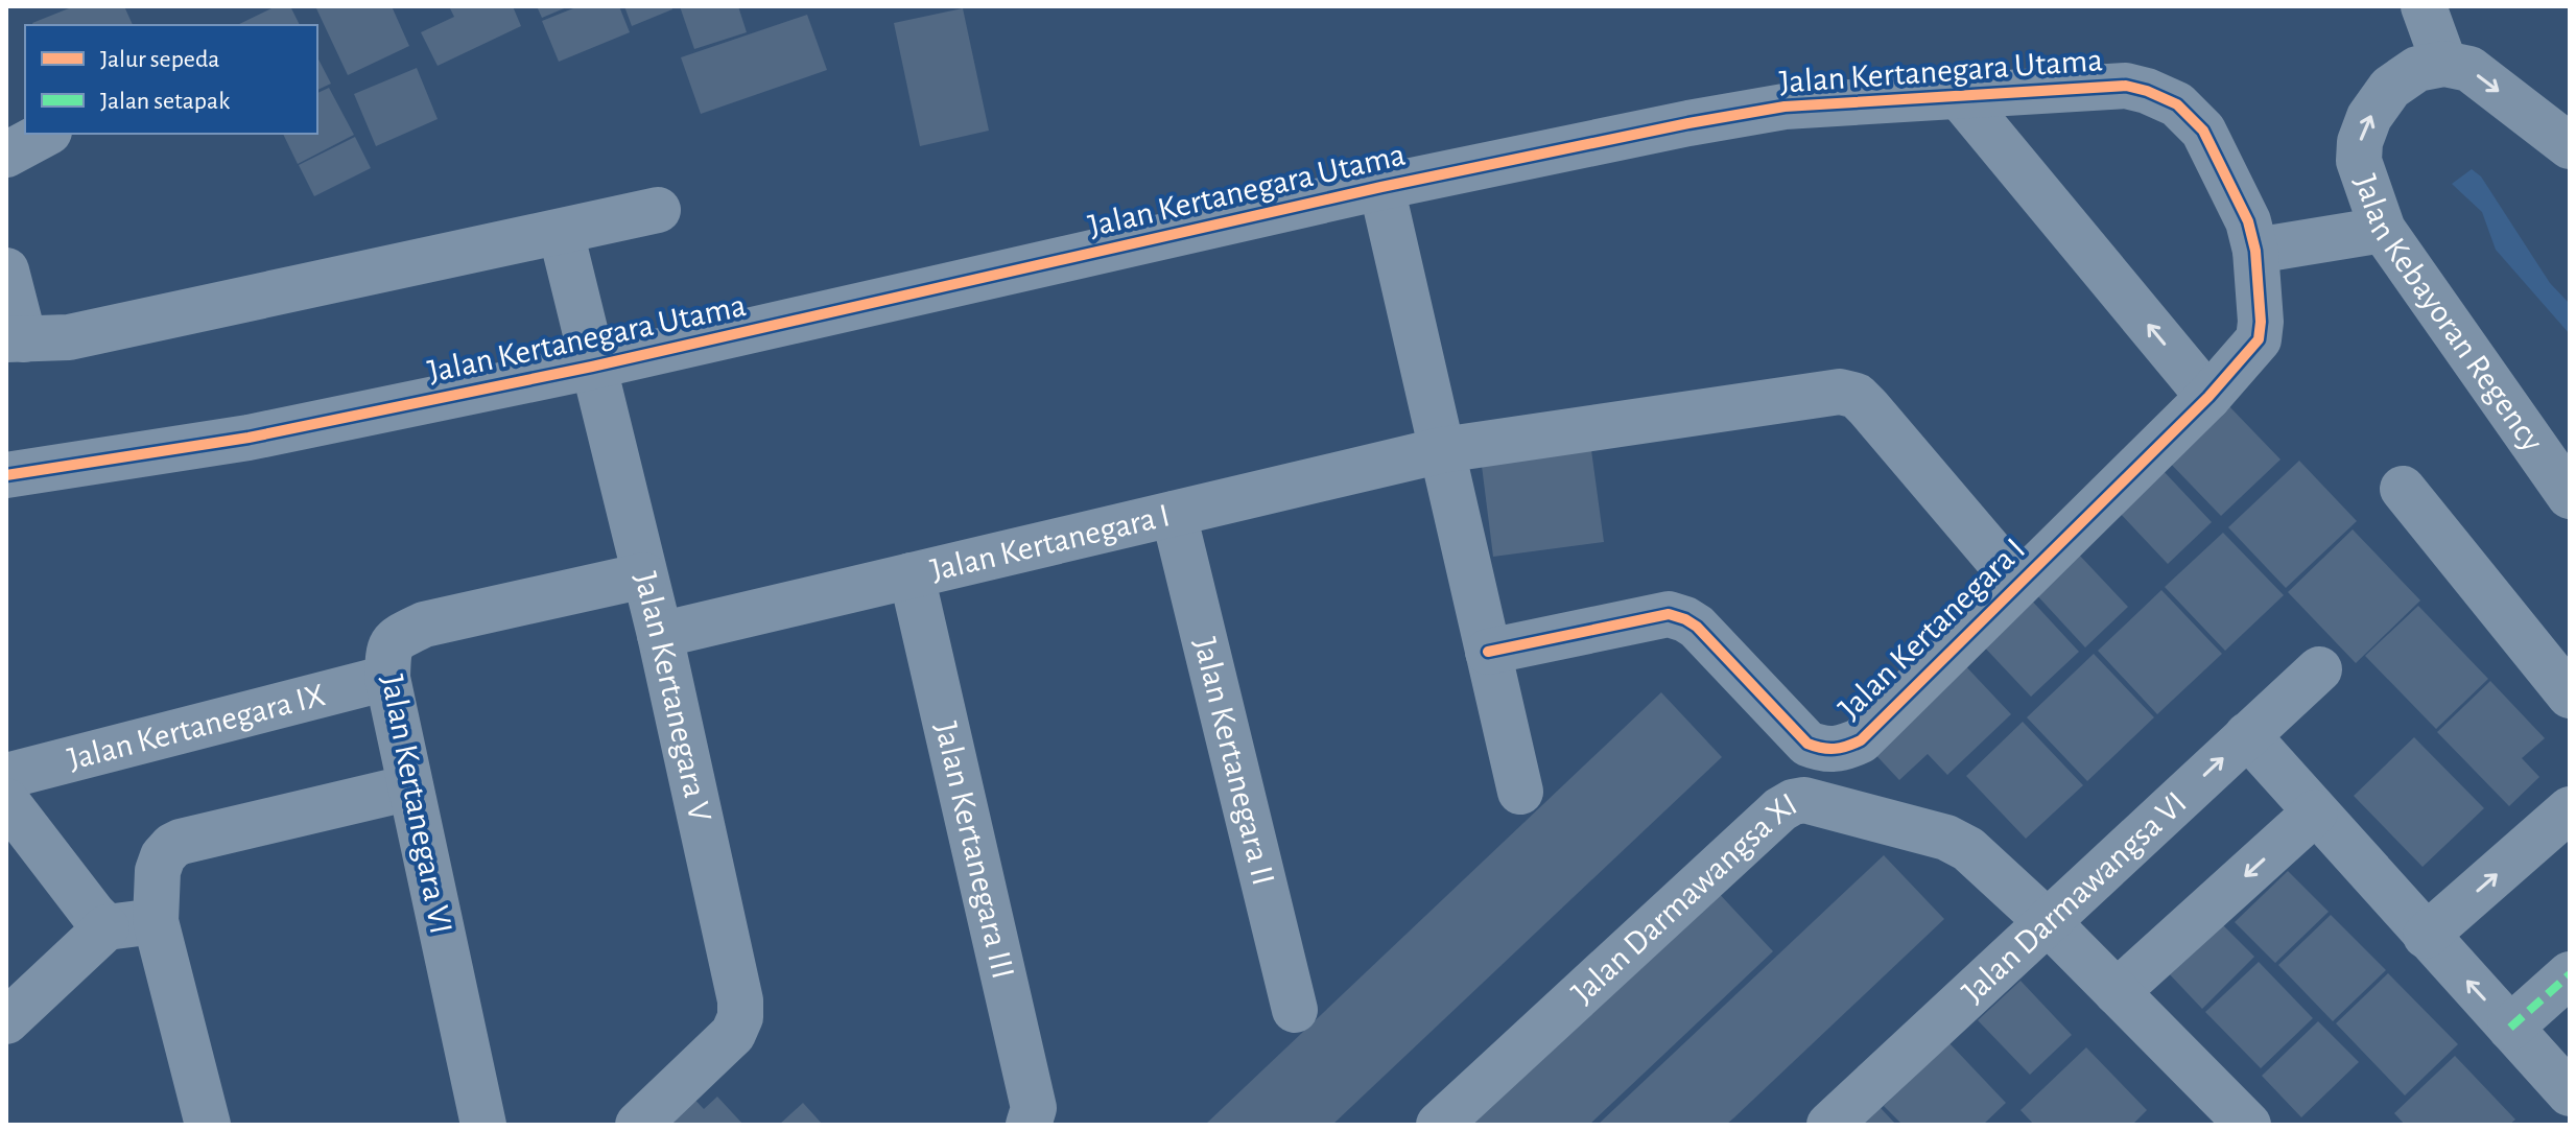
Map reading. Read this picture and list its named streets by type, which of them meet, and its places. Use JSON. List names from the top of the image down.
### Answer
{
  "streets": {
    "street": [
      "Jalan Kertanegara Utama",
      "Jalan Kebayoran Regency",
      "Jalan Kertanegara I",
      "Jalan Kertanegara V",
      "Jalan Kertanegara IX",
      "Jalan Kertanegara II",
      "Jalan Kertanegara VI",
      "Jalan Kertanegara III",
      "Jalan Darmawangsa VI",
      "Jalan Darmawangsa XI"
    ]
  },
  "crossings": [
    ["Jalan Kertanegara Utama", "Jalan Kertanegara I"],
    ["Jalan Kertanegara Utama", "Jalan Kertanegara V"],
    ["Jalan Kertanegara I", "Jalan Kertanegara V"],
    ["Jalan Kertanegara I", "Jalan Kertanegara II"],
    ["Jalan Kertanegara I", "Jalan Kertanegara III"],
    ["Jalan Kertanegara V", "Jalan Kertanegara VI"],
    ["Jalan Kertanegara IX", "Jalan Kertanegara VI"],
    ["Jalan Darmawangsa VI", "Jalan Darmawangsa XI"]
  ],
  "legend": ["Jalur sepeda", "Jalan setapak"]
}
